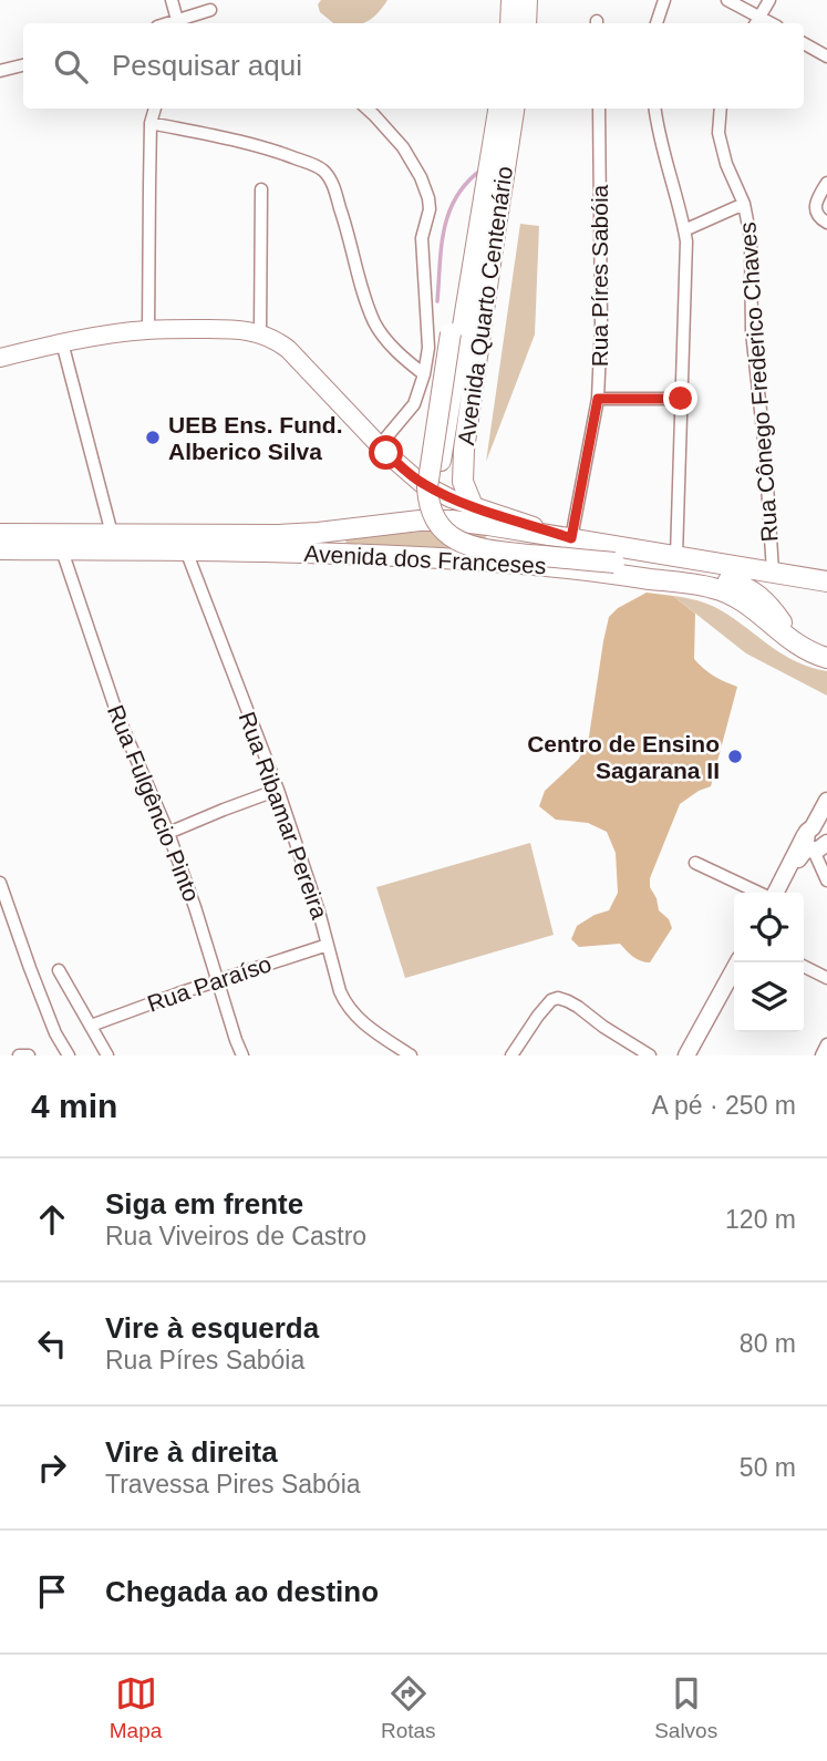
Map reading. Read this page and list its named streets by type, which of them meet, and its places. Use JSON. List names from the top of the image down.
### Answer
{
  "streets": {
    "main road": ["Avenida Quarto Centenário", "Avenida dos Franceses"],
    "street": [
      "Rua Píres Sabóia",
      "Rua Cônego Frederico Chaves",
      "Rua Fulgêncio Pinto",
      "Rua Ribamar Pereira",
      "Rua Paraíso"
    ]
  },
  "crossings": [
    ["Rua Píres Sabóia", "Avenida dos Franceses"],
    ["Rua Cônego Frederico Chaves", "Avenida dos Franceses"],
    ["Avenida dos Franceses", "Rua Fulgêncio Pinto"],
    ["Avenida dos Franceses", "Rua Ribamar Pereira"],
    ["Rua Fulgêncio Pinto", "Rua Paraíso"],
    ["Rua Ribamar Pereira", "Rua Paraíso"]
  ],
  "places": ["UEB Ens. Fund. Alberico Silva", "Centro de Ensino Sagarana II"],
  "page": {
    "search": "Pesquisar aqui",
    "heading": ["4 min", "A pé · 250 m"],
    "list": [
      ["Siga em frente", "Rua Viveiros de Castro", "120 m"],
      ["Vire à esquerda", "Rua Píres Sabóia", "80 m"],
      ["Vire à direita", "Travessa Pires Sabóia", "50 m"],
      "Chegada ao destino"
    ],
    "nav": ["Mapa", "Rotas", "Salvos"]
  }
}
